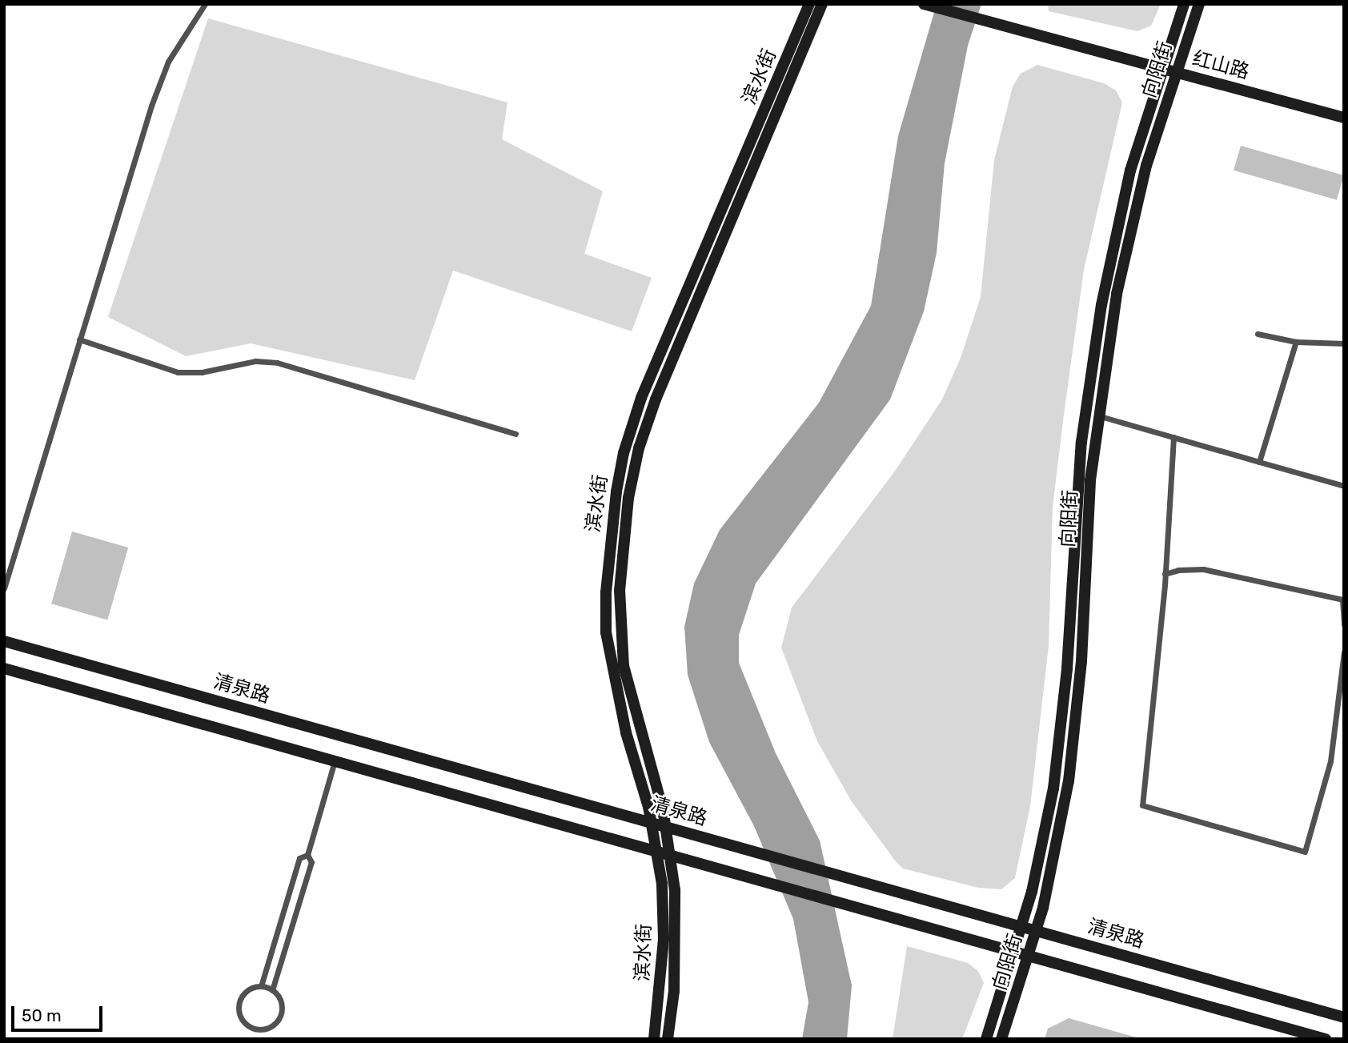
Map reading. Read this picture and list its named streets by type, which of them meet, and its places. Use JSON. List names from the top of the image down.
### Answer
{
  "streets": {
    "street": [
      "红山路",
      "向阳街",
      "滨水街",
      "清泉路"
    ]
  },
  "crossings": [
    ["红山路", "向阳街"],
    ["向阳街", "清泉路"],
    ["滨水街", "清泉路"]
  ],
  "scale_bar": "50 m"
}
